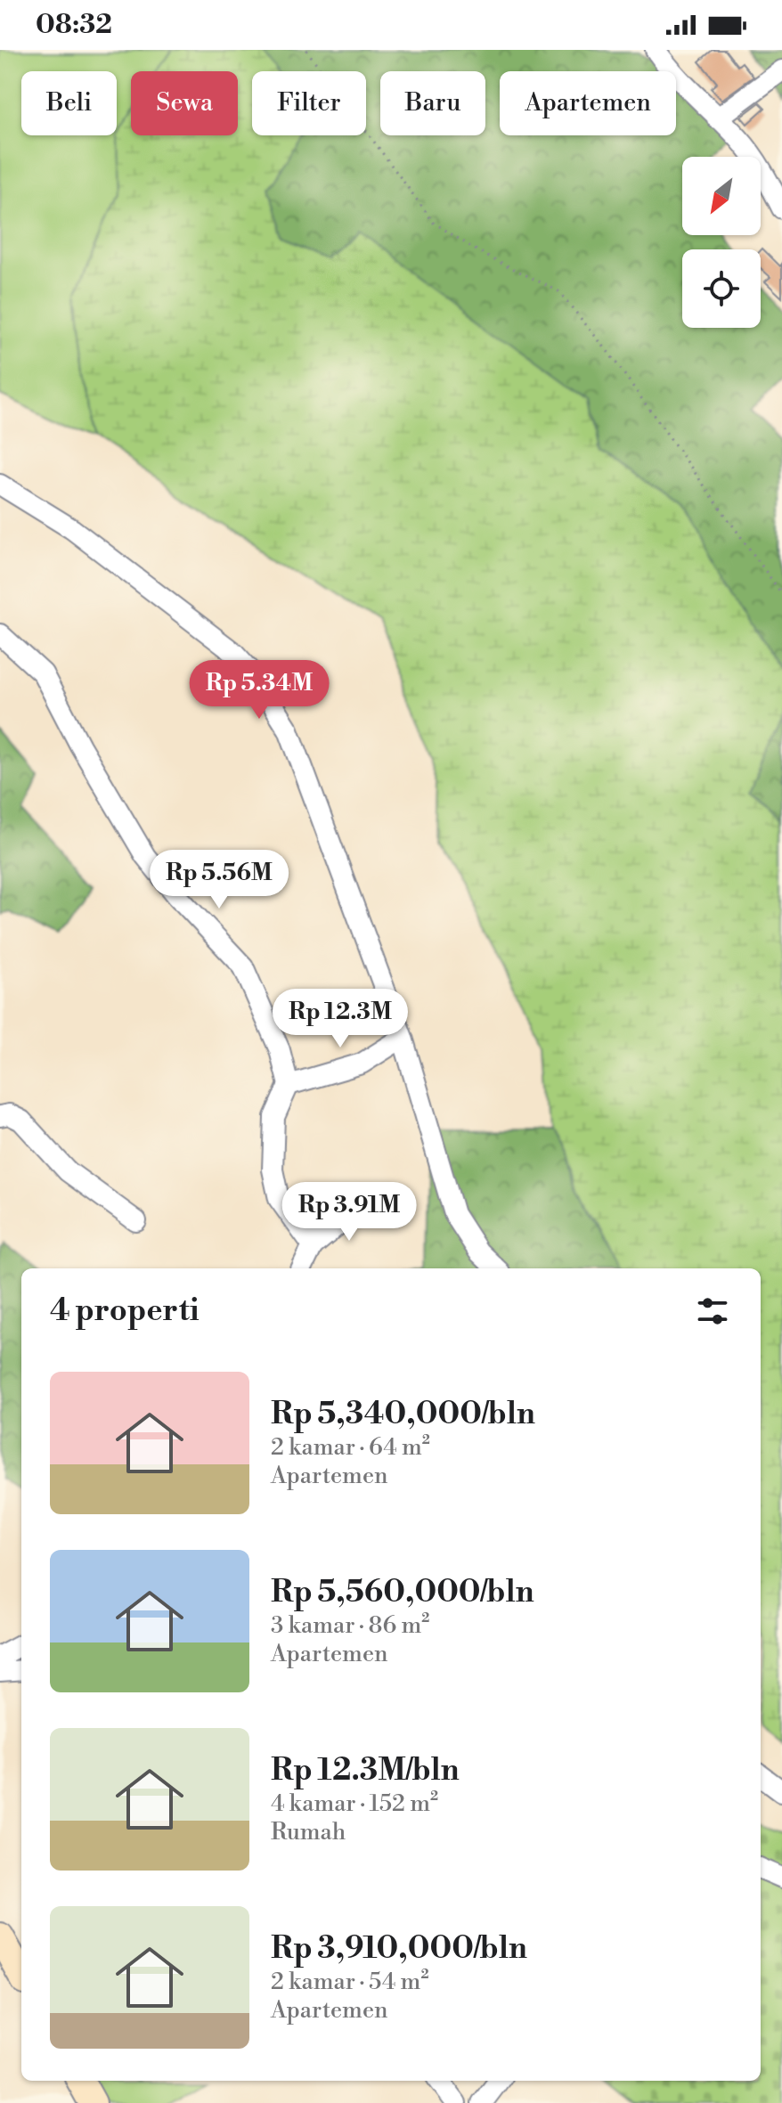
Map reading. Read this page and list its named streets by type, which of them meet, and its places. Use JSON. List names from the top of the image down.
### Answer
{
  "north": "bottom left",
  "page": {
    "status": "08:32",
    "chip": [
      "Beli",
      "Sewa",
      "Filter",
      "Baru",
      "Apartemen"
    ],
    "price": [
      "Rp 5.34M",
      "Rp 5.56M",
      "Rp 12.3M",
      "Rp 3.91M"
    ],
    "heading": "4 properti",
    "list": [
      {
        "name": "Rp 5,340,000/bln",
        "note": "2 kamar · 64 m² · Apartemen"
      },
      {
        "name": "Rp 5,560,000/bln",
        "note": "3 kamar · 86 m² · Apartemen"
      },
      {
        "name": "Rp 12.3M/bln",
        "note": "4 kamar · 152 m² · Rumah"
      },
      {
        "name": "Rp 3,910,000/bln",
        "note": "2 kamar · 54 m² · Apartemen"
      }
    ]
  }
}
